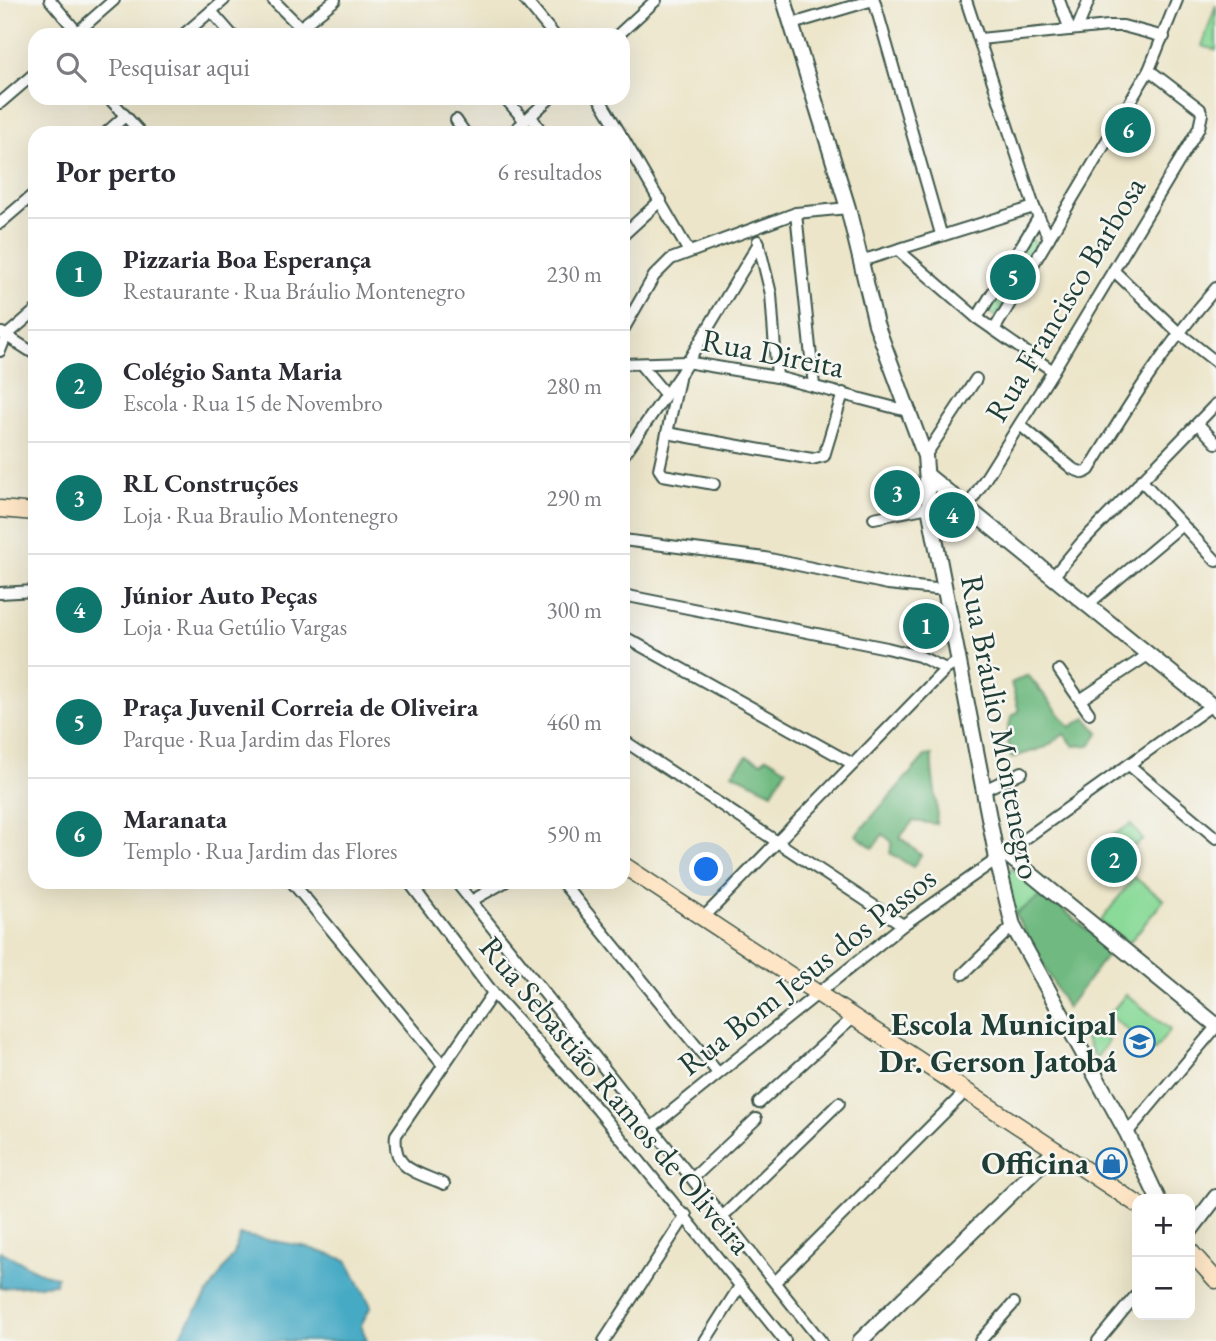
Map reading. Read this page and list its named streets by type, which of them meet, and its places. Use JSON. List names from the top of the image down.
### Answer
{
  "streets": {
    "street": [
      "Rua Francisco Barbosa",
      "Rua Direita",
      "Rua Bráulio Montenegro",
      "Rua Bom Jesus dos Passos",
      "Rua Sebastião Ramos de Oliveira"
    ]
  },
  "crossings": [
    ["Rua Direita", "Rua Bráulio Montenegro"],
    ["Rua Bráulio Montenegro", "Rua Bom Jesus dos Passos"],
    ["Rua Bom Jesus dos Passos", "Rua Sebastião Ramos de Oliveira"]
  ],
  "places": {
    "school or university": ["Escola Municipal Dr. Gerson Jatobá"],
    "shop": ["Officina"]
  },
  "page": {
    "search": "Pesquisar aqui",
    "pins": [
      "6",
      "5",
      "3",
      "4",
      "1",
      "2"
    ],
    "heading": ["Por perto", "6 resultados"],
    "list": [
      {
        "mark": "1",
        "name": "Pizzaria Boa Esperança",
        "note": "Restaurante · Rua Bráulio Montenegro",
        "value": "230 m"
      },
      {
        "mark": "2",
        "name": "Colégio Santa Maria",
        "note": "Escola · Rua 15 de Novembro",
        "value": "280 m"
      },
      {
        "mark": "3",
        "name": "RL Construções",
        "note": "Loja · Rua Braulio Montenegro",
        "value": "290 m"
      },
      {
        "mark": "4",
        "name": "Júnior Auto Peças",
        "note": "Loja · Rua Getúlio Vargas",
        "value": "300 m"
      },
      {
        "mark": "5",
        "name": "Praça Juvenil Correia de Oliveira",
        "note": "Parque · Rua Jardim das Flores",
        "value": "460 m"
      },
      {
        "mark": "6",
        "name": "Maranata",
        "note": "Templo · Rua Jardim das Flores",
        "value": "590 m"
      }
    ],
    "map_buttons": ["+", "−"]
  }
}
